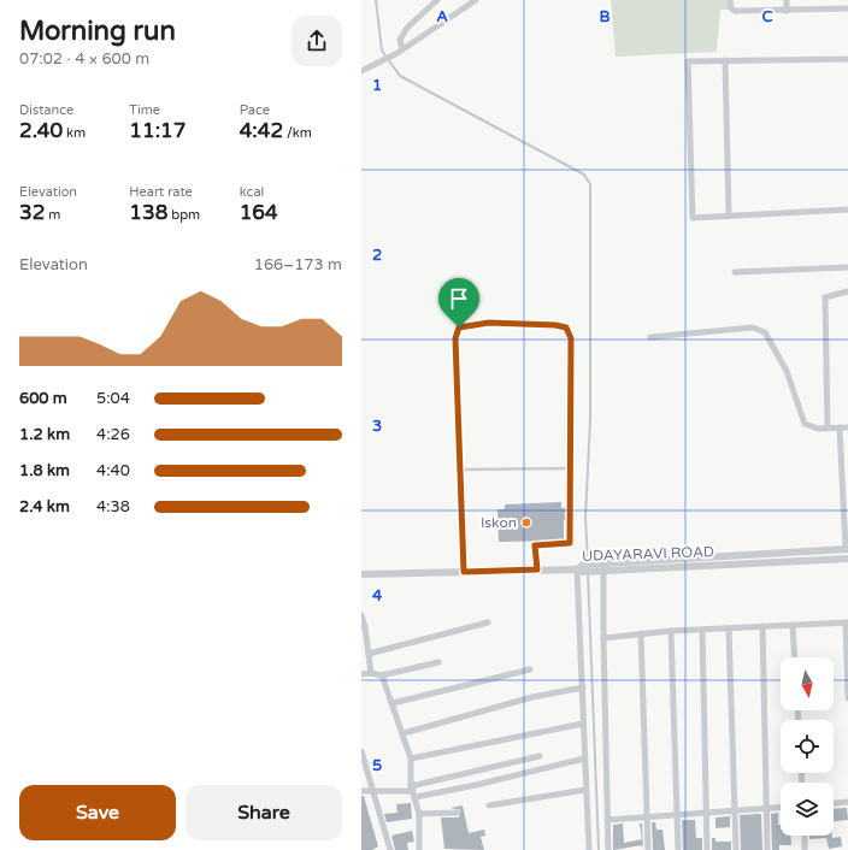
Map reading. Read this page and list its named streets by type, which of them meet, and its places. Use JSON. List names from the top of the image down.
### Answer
{
  "streets": {
    "street": ["UDAYARAVI ROAD"]
  },
  "places": ["Iskon"],
  "north": "bottom",
  "page": {
    "heading": ["Morning run", "07:02 · 4 × 600 m"],
    "stats": [
      ["Distance", "2.40 km"],
      ["Time", "11:17"],
      ["Pace", "4:42 /km"],
      ["Elevation", "32 m"],
      ["Heart rate", "138 bpm"],
      ["kcal", "164"]
    ],
    "chart": ["Elevation", "166–173 m"],
    "list": [
      {
        "name": "600 m",
        "note": "5:04"
      },
      {
        "name": "1.2 km",
        "note": "4:26"
      },
      {
        "name": "1.8 km",
        "note": "4:40"
      },
      {
        "name": "2.4 km",
        "note": "4:38"
      }
    ],
    "buttons": ["Save", "Share"]
  },
  "grid": {
    "columns": ["A", "B", "C"],
    "rows": [
      "1",
      "2",
      "3",
      "4",
      "5"
    ]
  }
}
